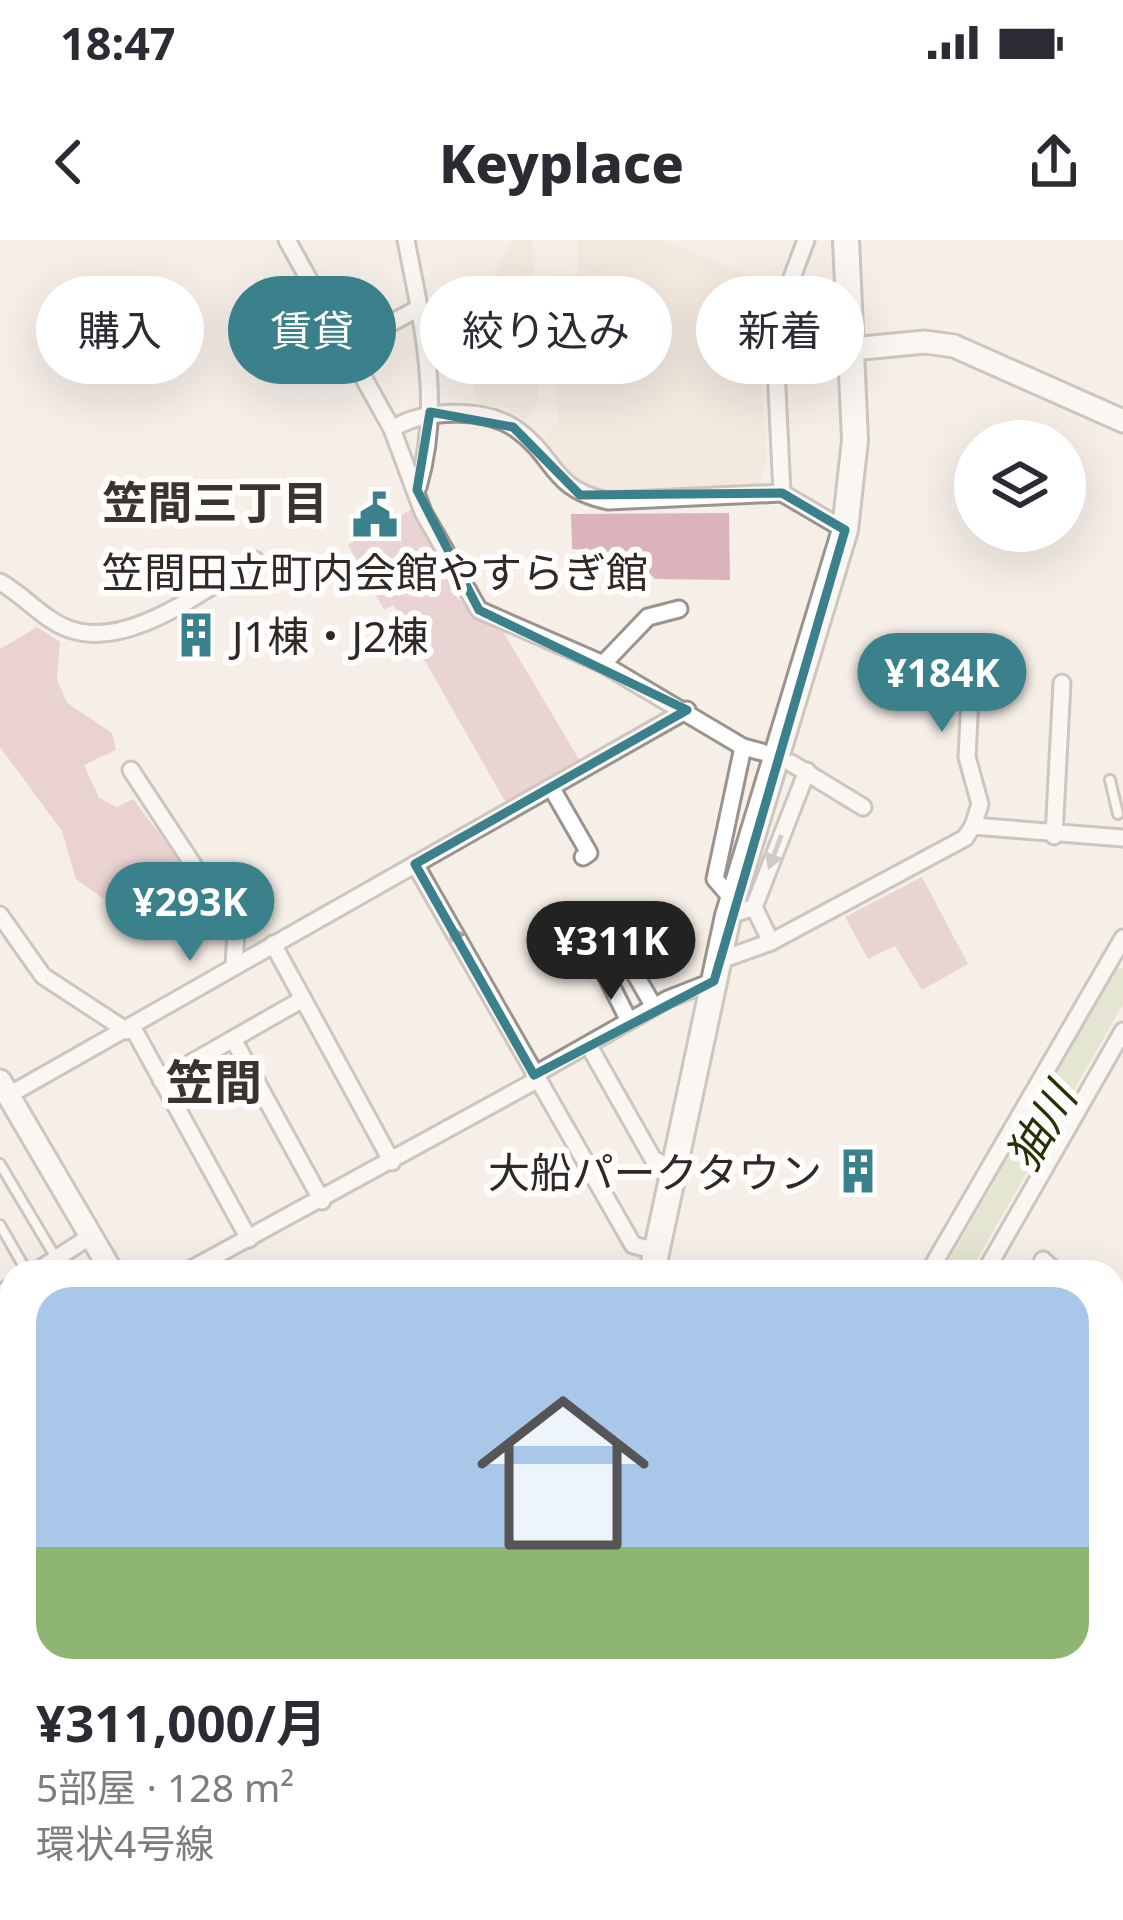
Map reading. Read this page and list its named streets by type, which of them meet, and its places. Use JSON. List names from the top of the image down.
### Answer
{
  "districts": ["笠間三丁目", "笠間"],
  "water": ["㹨川"],
  "places": {
    "public building": ["笠間田立町内会館やすらぎ館"],
    "building": ["J1棟・J2棟", "大船パークタウン"]
  },
  "page": {
    "status": "18:47",
    "header": "Keyplace",
    "chip": [
      "購入",
      "賃貸",
      "絞り込み",
      "新着"
    ],
    "price": ["¥184K", "¥293K", "¥311K"],
    "list": [
      {
        "name": "¥311,000/月",
        "note": "5部屋 · 128 m² · 環状4号線"
      }
    ]
  }
}
